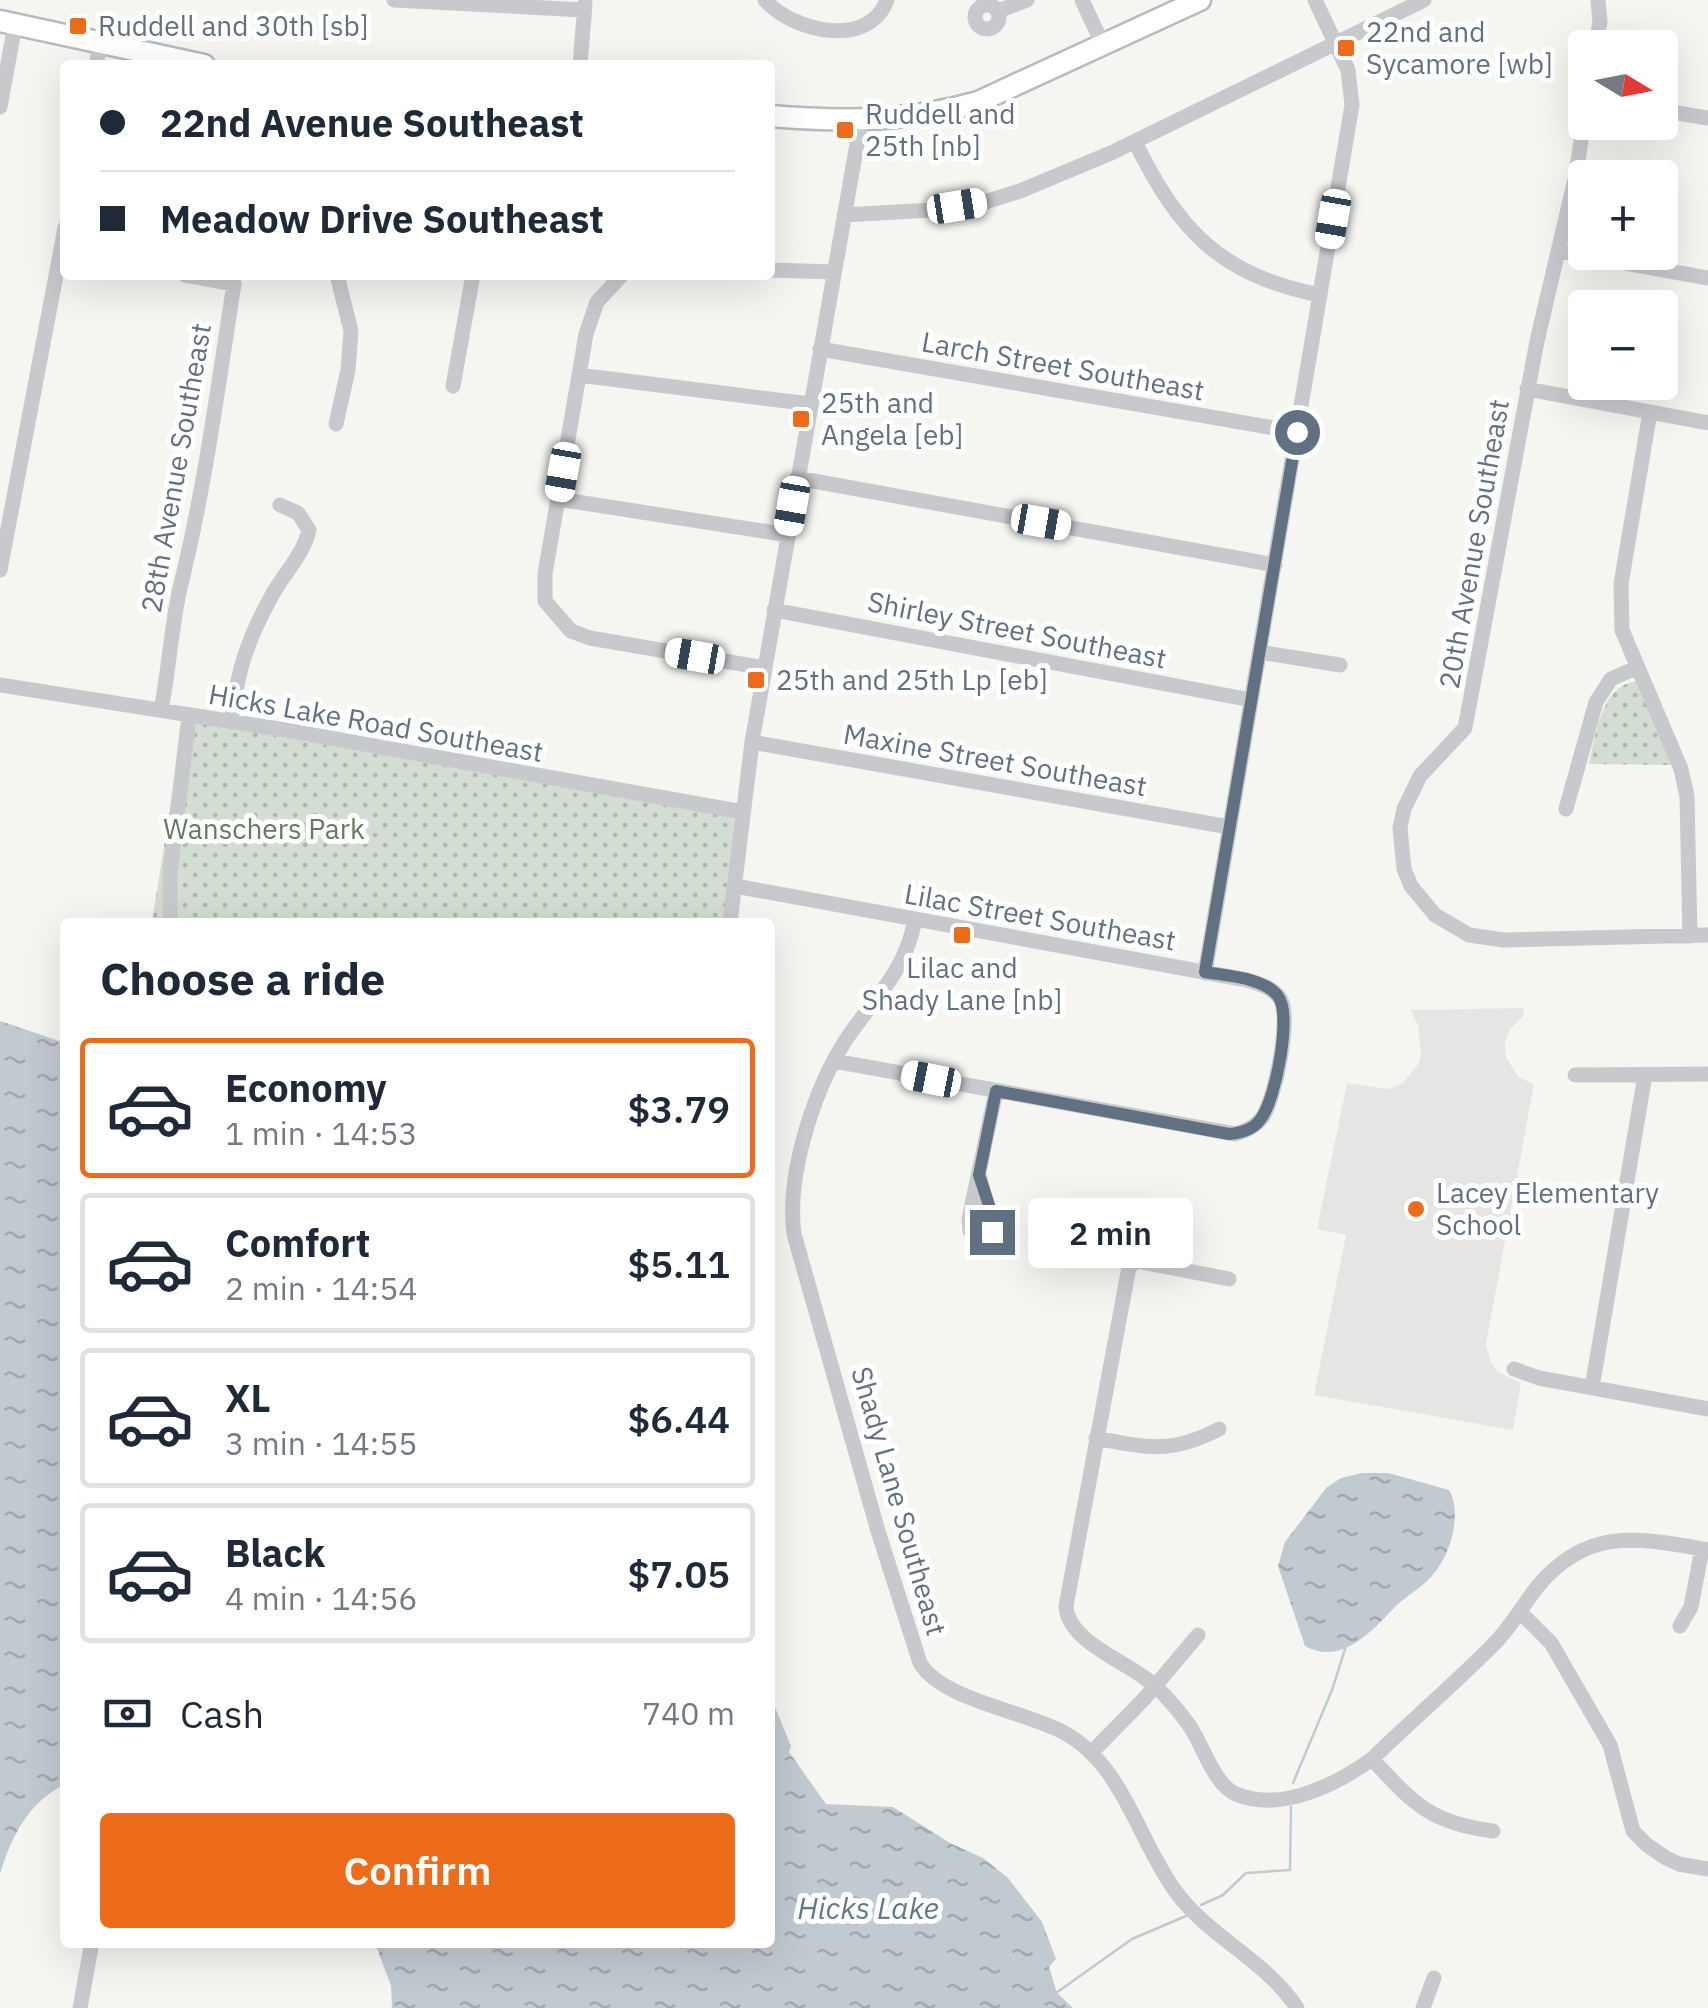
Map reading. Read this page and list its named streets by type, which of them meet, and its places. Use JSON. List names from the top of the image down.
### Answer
{
  "streets": {
    "street": [
      "Larch Street Southeast",
      "28th Avenue Southeast",
      "20th Avenue Southeast",
      "Shirley Street Southeast",
      "Hicks Lake Road Southeast",
      "Maxine Street Southeast",
      "Lilac Street Southeast",
      "Shady Lane Southeast"
    ]
  },
  "crossings": [
    ["28th Avenue Southeast", "Hicks Lake Road Southeast"],
    ["Lilac Street Southeast", "Shady Lane Southeast"]
  ],
  "water": ["Hicks Lake"],
  "parks": ["Wanschers Park"],
  "places": {
    "transit": [
      "Ruddell and 30th [sb]",
      "22nd and Sycamore [wb]",
      "Ruddell and 25th [nb]",
      "25th and Angela [eb]",
      "25th and 25th Lp [eb]",
      "Lilac and Shady Lane [nb]"
    ],
    "other": ["Lacey Elementary School"]
  },
  "north": "right",
  "page": {
    "map_buttons": ["+", "−"],
    "banner": ["22nd Avenue Southeast", "Meadow Drive Southeast"],
    "heading": "Choose a ride",
    "list": [
      {
        "name": "Economy",
        "note": "1 min · 14:53",
        "value": "$3.79"
      },
      {
        "name": "Comfort",
        "note": "2 min · 14:54",
        "value": "$5.11"
      },
      {
        "name": "XL",
        "note": "3 min · 14:55",
        "value": "$6.44"
      },
      {
        "name": "Black",
        "note": "4 min · 14:56",
        "value": "$7.05"
      }
    ],
    "bubble": "2 min",
    "pay": ["Cash", "740 m"],
    "buttons": "Confirm"
  }
}
